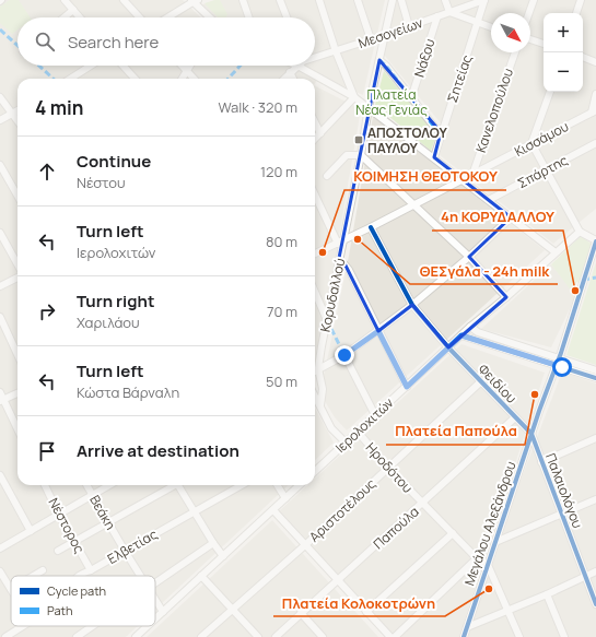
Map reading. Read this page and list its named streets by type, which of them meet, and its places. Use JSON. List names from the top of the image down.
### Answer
{
  "streets": {
    "street": [
      "Μεσογείων",
      "Νάξου",
      "Σητείας",
      "Κανελοπούλου",
      "Κισσάμου",
      "Σπάρτης",
      "Κορυδαλλού",
      "Φειδίου",
      "Ιερολοχιτών",
      "Ηροδότου",
      "Παλαιολόγου",
      "Αριστοτέλους",
      "Βεάκη",
      "Μεγάλου Αλεξάνδρου",
      "Νέστορος",
      "Παπούλα",
      "Ελβετίας"
    ]
  },
  "crossings": [
    ["Μεσογείων", "Νάξου"],
    ["Μεσογείων", "Σητείας"],
    ["Μεσογείων", "Κορυδαλλού"],
    ["Κανελοπούλου", "Κισσάμου"],
    ["Κισσάμου", "Κορυδαλλού"],
    ["Κισσάμου", "Φειδίου"],
    ["Φειδίου", "Ιερολοχιτών"],
    ["Φειδίου", "Παλαιολόγου"],
    ["Φειδίου", "Αριστοτέλους"],
    ["Φειδίου", "Μεγάλου Αλεξάνδρου"],
    ["Φειδίου", "Παπούλα"],
    ["Ιερολοχιτών", "Ηροδότου"],
    ["Ηροδότου", "Αριστοτέλους"],
    ["Ηροδότου", "Παπούλα"],
    ["Παλαιολόγου", "Μεγάλου Αλεξάνδρου"],
    ["Βεάκη", "Ελβετίας"],
    ["Νέστορος", "Ελβετίας"]
  ],
  "parks": ["Πλατεία Νέας Γενιάς"],
  "places": {
    "transit": ["ΑΠΟΣΤΟΛΟΥ ΠΑΥΛΟΥ"],
    "other": [
      "ΘΕΣγάλα - 24h milk",
      "ΚΟΙΜΗΣΗ ΘΕΟΤΟΚΟΥ",
      "4η ΚΟΡΥΔΑΛΛΟΥ",
      "Πλατεία Παπούλα",
      "Πλατεία Κολοκοτρώνη"
    ]
  },
  "legend": ["Cycle path", "Path"],
  "north": "bottom right",
  "page": {
    "map_buttons": ["+", "−"],
    "search": "Search here",
    "heading": ["4 min", "Walk · 320 m"],
    "list": [
      ["Continue", "Νέστου", "120 m"],
      ["Turn left", "Ιερολοχιτών", "80 m"],
      ["Turn right", "Χαριλάου", "70 m"],
      ["Turn left", "Κώστα Βάρναλη", "50 m"],
      "Arrive at destination"
    ]
  }
}
